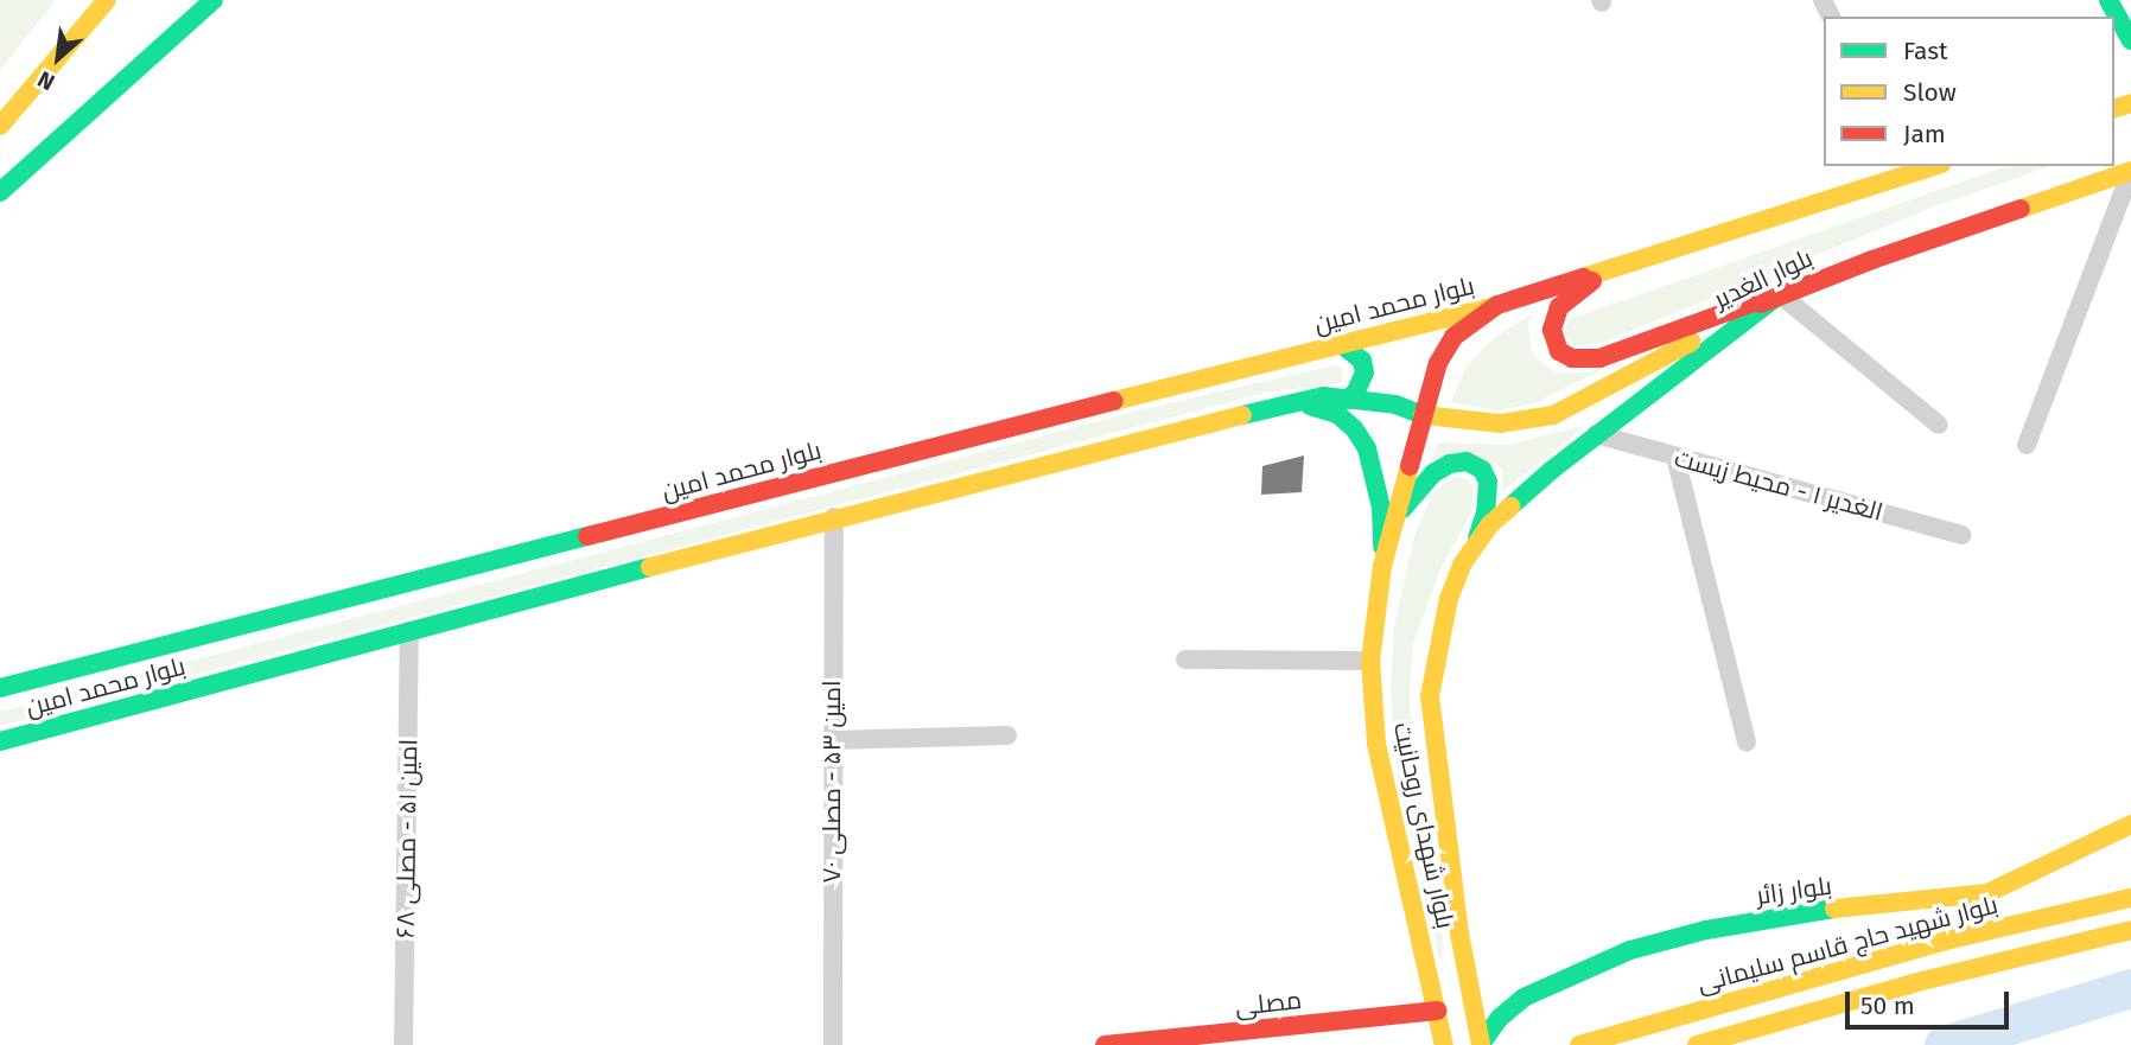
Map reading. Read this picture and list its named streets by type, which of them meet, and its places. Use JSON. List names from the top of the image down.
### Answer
{
  "streets": {
    "main road": [
      "بلوار الغدیر",
      "بلوار محمد امین",
      "بلوار شهدای روحانیت",
      "بلوار زائر",
      "بلوار شهید حاج قاسم سلیمانی",
      "مصلی"
    ],
    "street": ["الغدیر ۱ - محیط زیست", "امین ۵۳ - مصلی ۷۰", "امین ۵۱ - مصلی ۶۸"]
  },
  "crossings": [
    ["بلوار الغدیر", "بلوار محمد امین"],
    ["بلوار محمد امین", "امین ۵۳ - مصلی ۷۰"],
    ["بلوار محمد امین", "امین ۵۱ - مصلی ۶۸"],
    ["بلوار شهدای روحانیت", "بلوار زائر"],
    ["بلوار شهدای روحانیت", "مصلی"]
  ],
  "legend": ["Fast", "Slow", "Jam"],
  "scale_bar": "50 m",
  "north": "bottom left"
}
